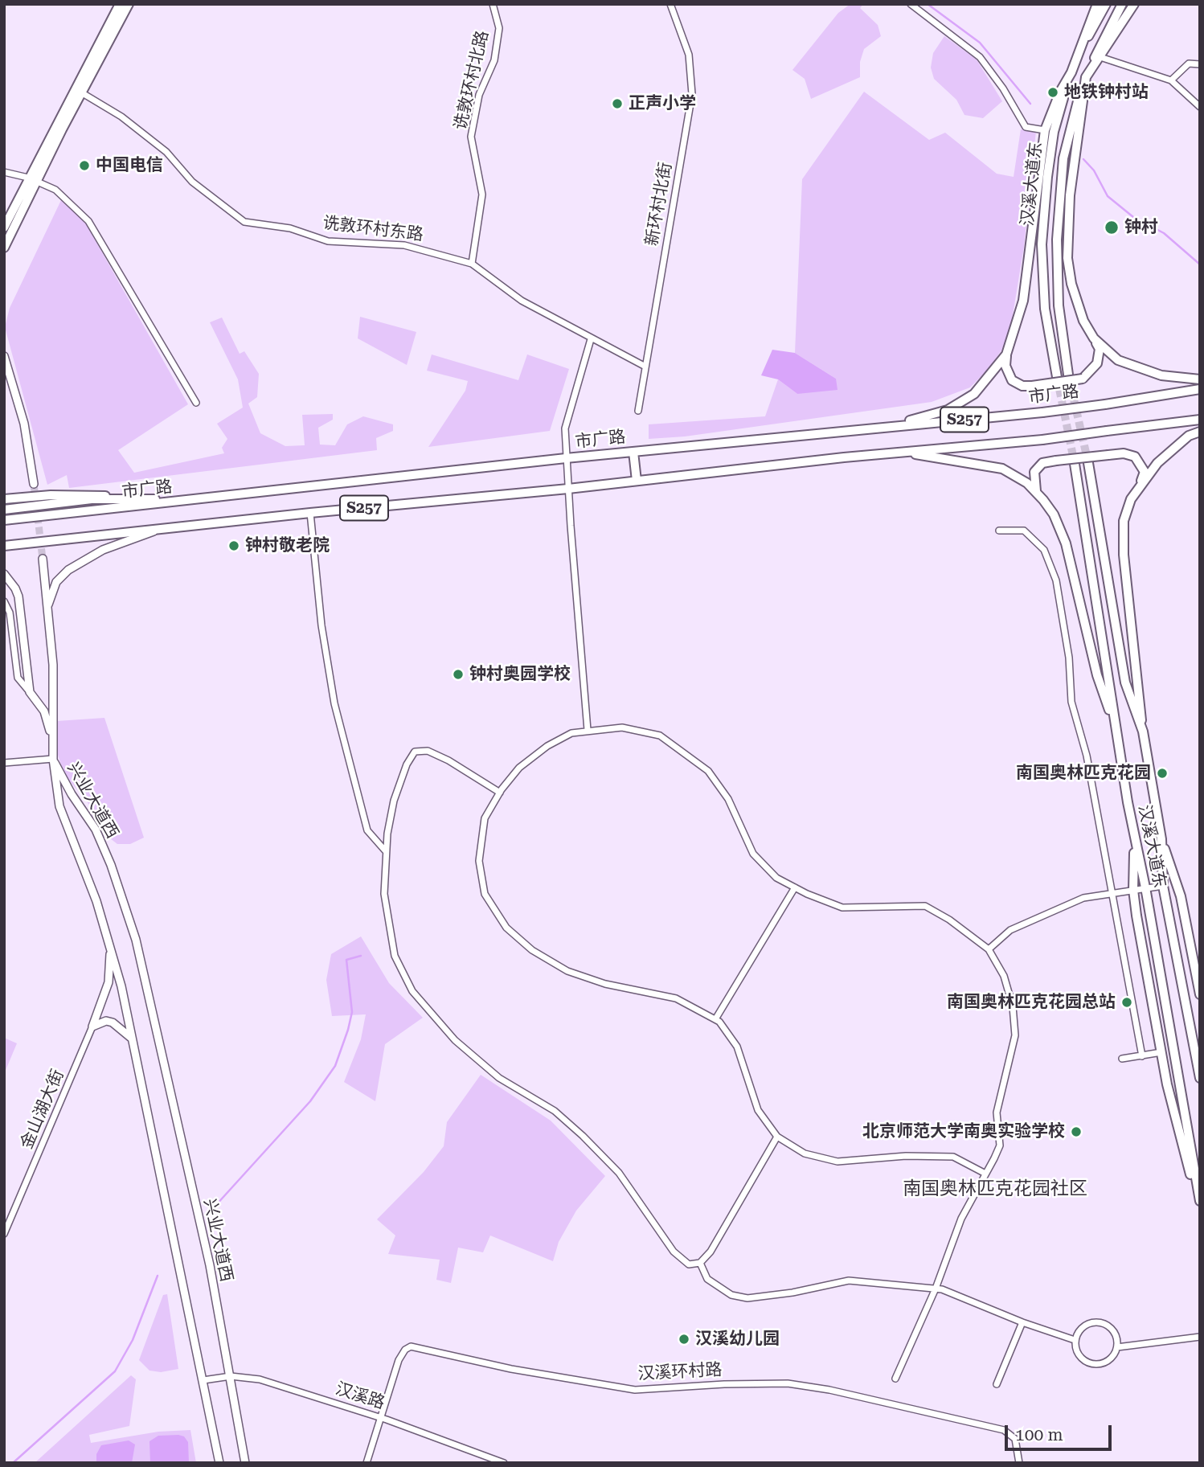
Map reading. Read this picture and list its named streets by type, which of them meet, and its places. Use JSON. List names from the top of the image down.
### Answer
{
  "streets": {
    "main road": ["汉溪大道东", "市广路", "S257"],
    "street": [
      "诜敦环村北路",
      "新环村北街",
      "诜敦环村东路",
      "兴业大道西",
      "金山湖大街",
      "汉溪环村路",
      "汉溪路"
    ]
  },
  "crossings": [
    ["诜敦环村北路", "诜敦环村东路"],
    ["新环村北街", "诜敦环村东路"],
    ["兴业大道西", "汉溪路"],
    ["汉溪环村路", "汉溪路"]
  ],
  "districts": ["南国奥林匹克花园社区"],
  "places": [
    "地铁钟村站",
    "正声小学",
    "中国电信",
    "钟村",
    "钟村敬老院",
    "钟村奥园学校",
    "南国奥林匹克花园",
    "南国奥林匹克花园总站",
    "北京师范大学南奥实验学校",
    "汉溪幼儿园"
  ],
  "scale_bar": "100 m"
}
